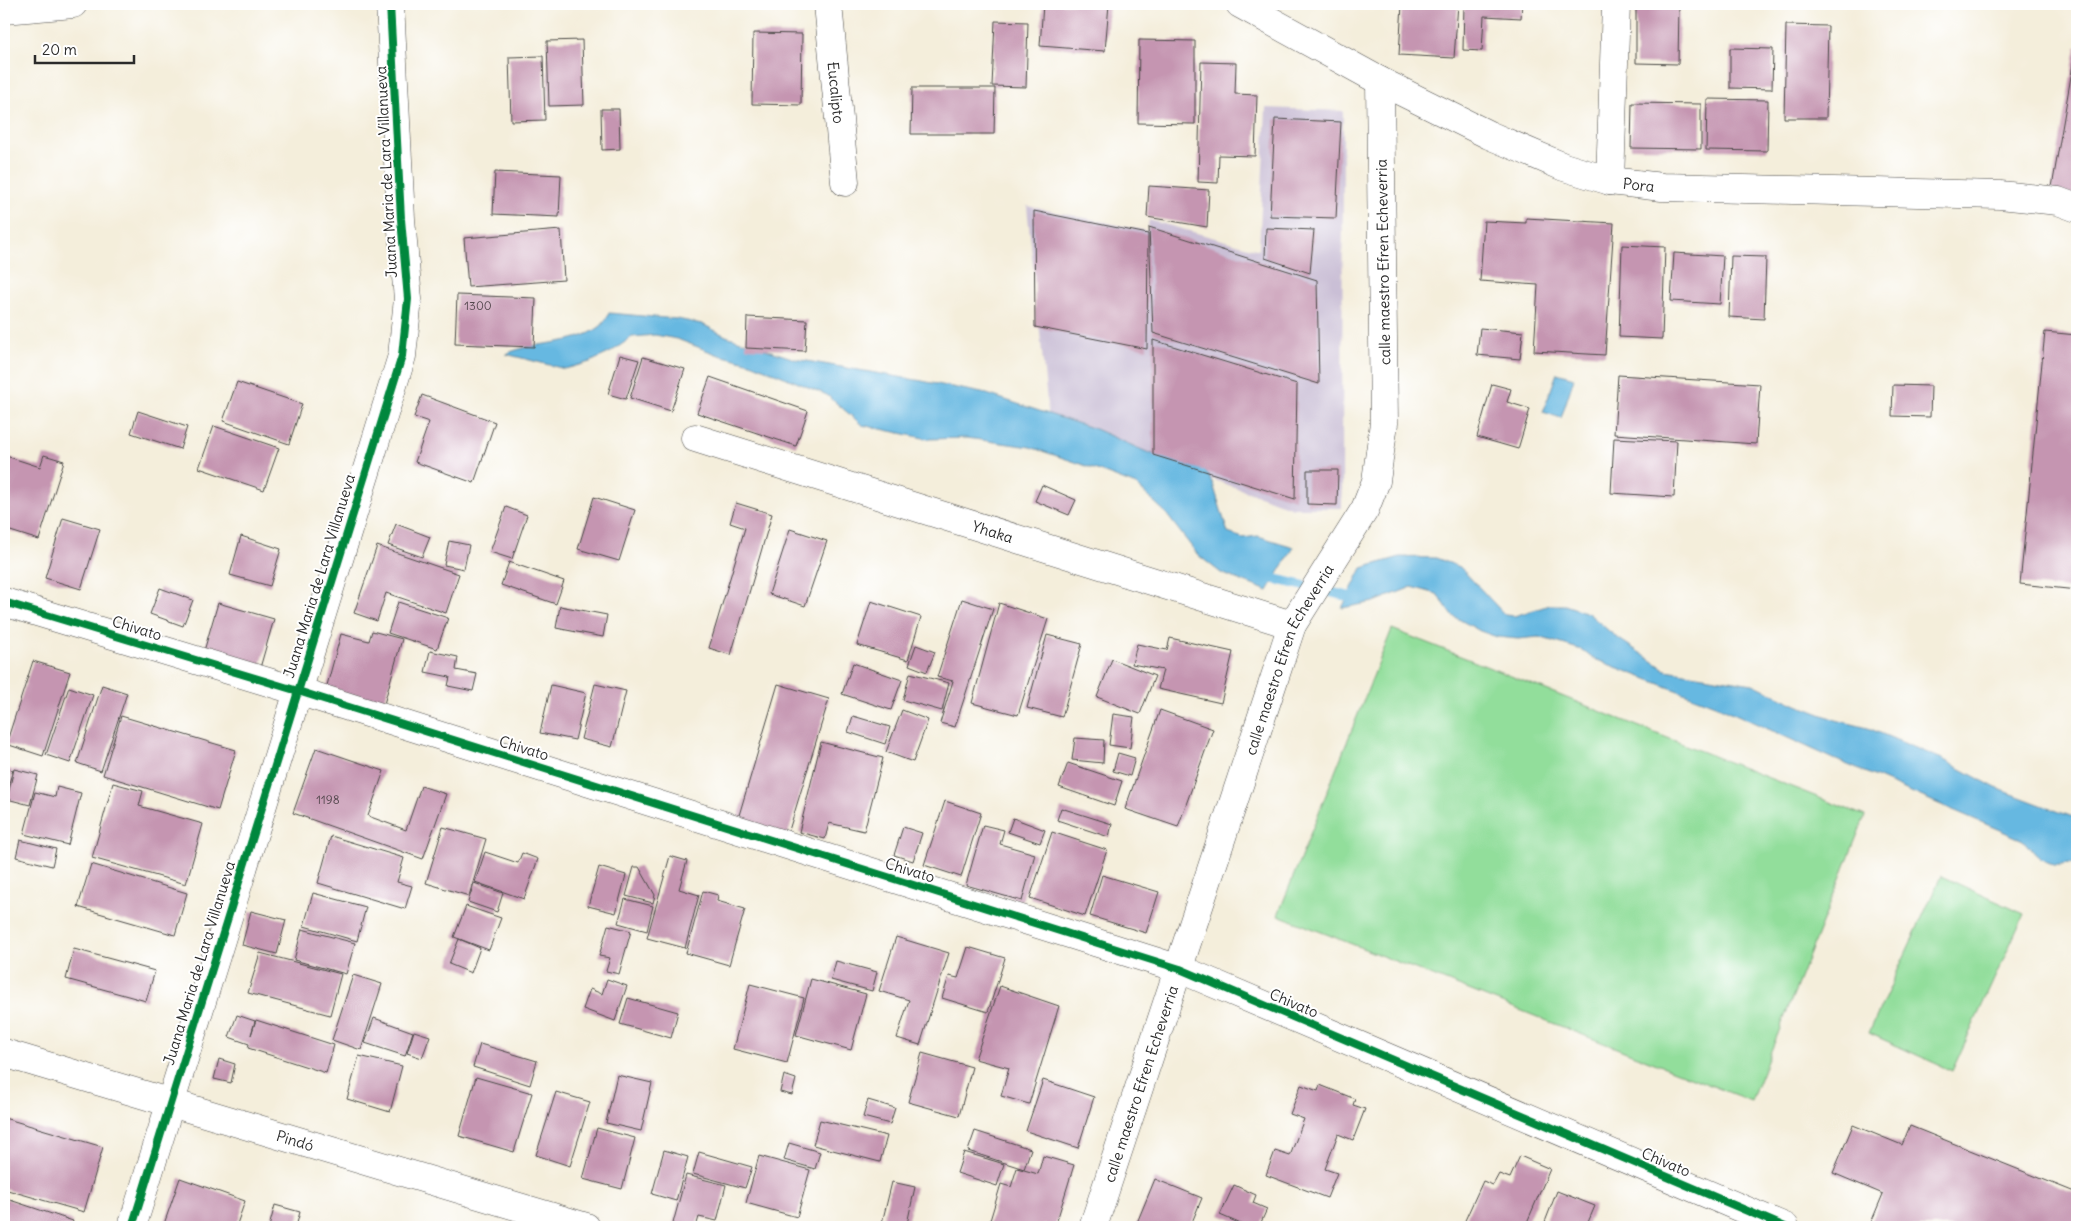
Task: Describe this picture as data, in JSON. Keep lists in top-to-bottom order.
{
  "streets": {
    "street": [
      "Eucalipto",
      "Juana Maria de Lara Villanueva",
      "Pora",
      "calle maestro Efren Echeverria",
      "Yhaka",
      "Chivato",
      "Pindó"
    ]
  },
  "crossings": [
    ["Juana Maria de Lara Villanueva", "Chivato"],
    ["Juana Maria de Lara Villanueva", "Pindó"],
    ["Pora", "calle maestro Efren Echeverria"],
    ["calle maestro Efren Echeverria", "Yhaka"],
    ["calle maestro Efren Echeverria", "Chivato"]
  ],
  "house_numbers": ["1300", "1198"],
  "scale_bar": "20 m"
}
